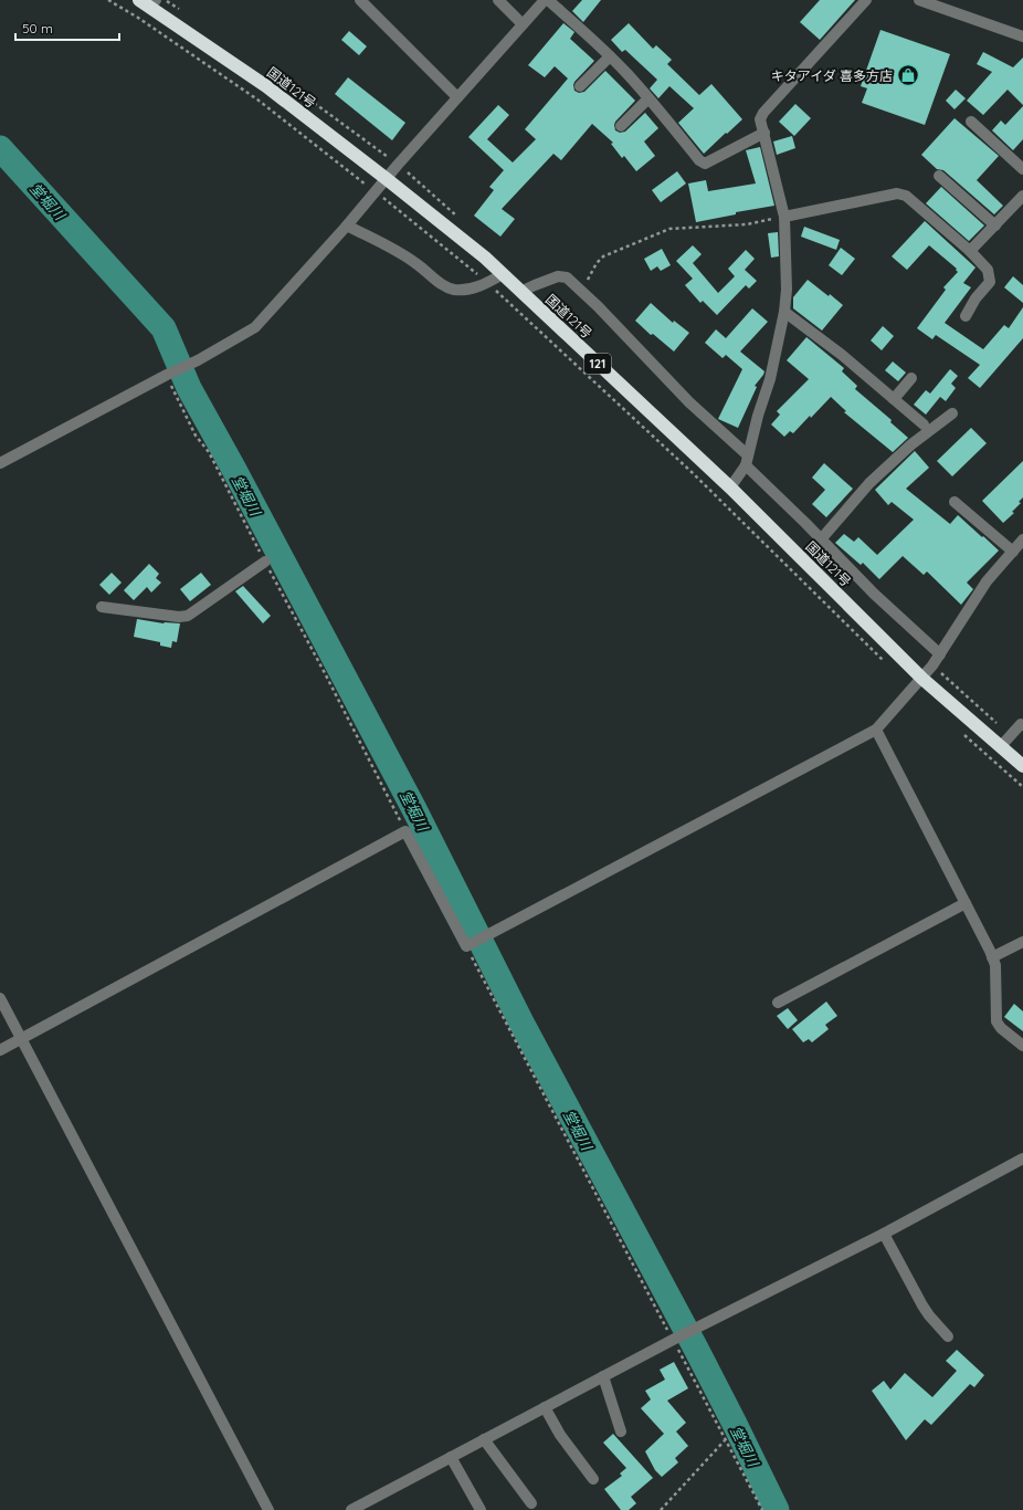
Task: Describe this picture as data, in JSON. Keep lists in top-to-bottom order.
{
  "streets": {
    "highway": ["国道121号", "121"]
  },
  "water": ["堂堀川"],
  "places": {
    "shop": ["キタアイダ 喜多方店"]
  },
  "scale_bar": "50 m"
}
